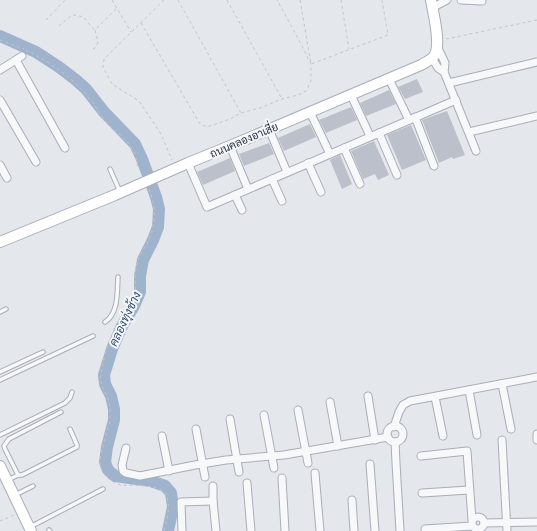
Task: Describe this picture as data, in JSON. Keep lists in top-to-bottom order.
{
  "streets": {
    "street": ["ถนนคลองอาเสี่ย"]
  },
  "water": ["คลองทุ่งช้าง"]
}
